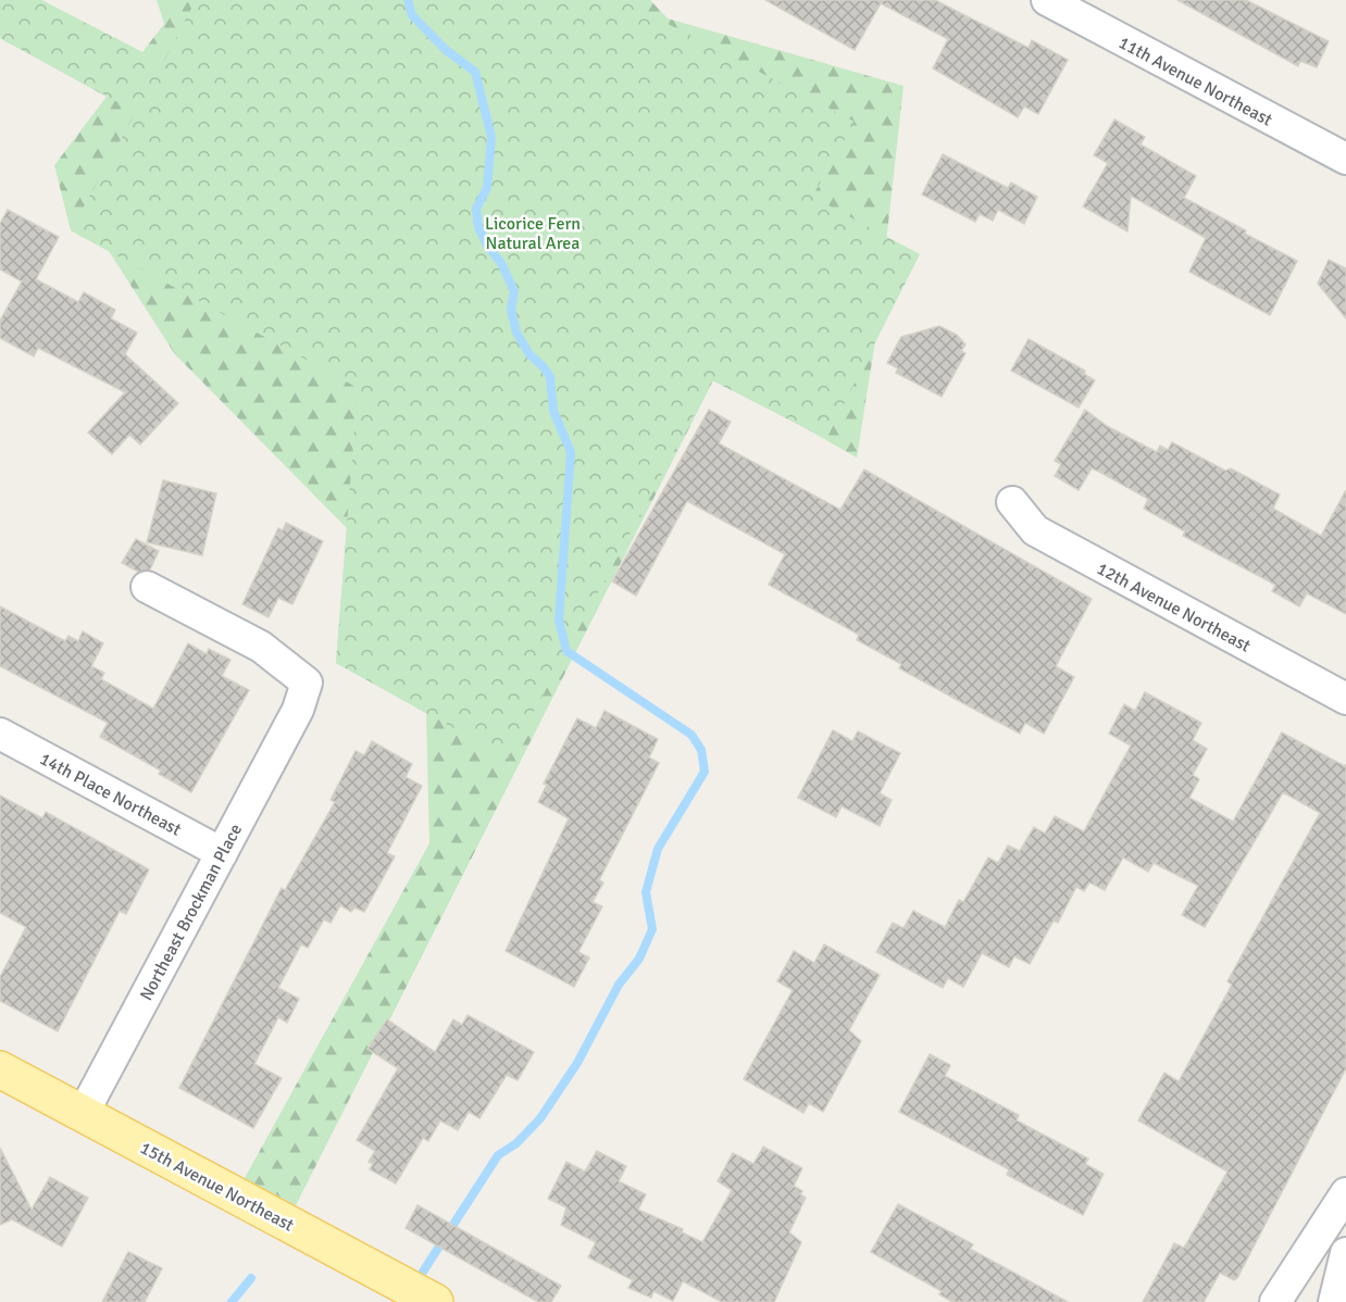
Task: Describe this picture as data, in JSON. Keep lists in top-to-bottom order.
{
  "streets": {
    "main road": ["15th Avenue Northeast"],
    "street": [
      "11th Avenue Northeast",
      "12th Avenue Northeast",
      "14th Place Northeast",
      "Northeast Brockman Place"
    ]
  },
  "crossings": [
    ["14th Place Northeast", "Northeast Brockman Place"],
    ["Northeast Brockman Place", "15th Avenue Northeast"]
  ],
  "parks": ["Licorice Fern Natural Area"]
}
